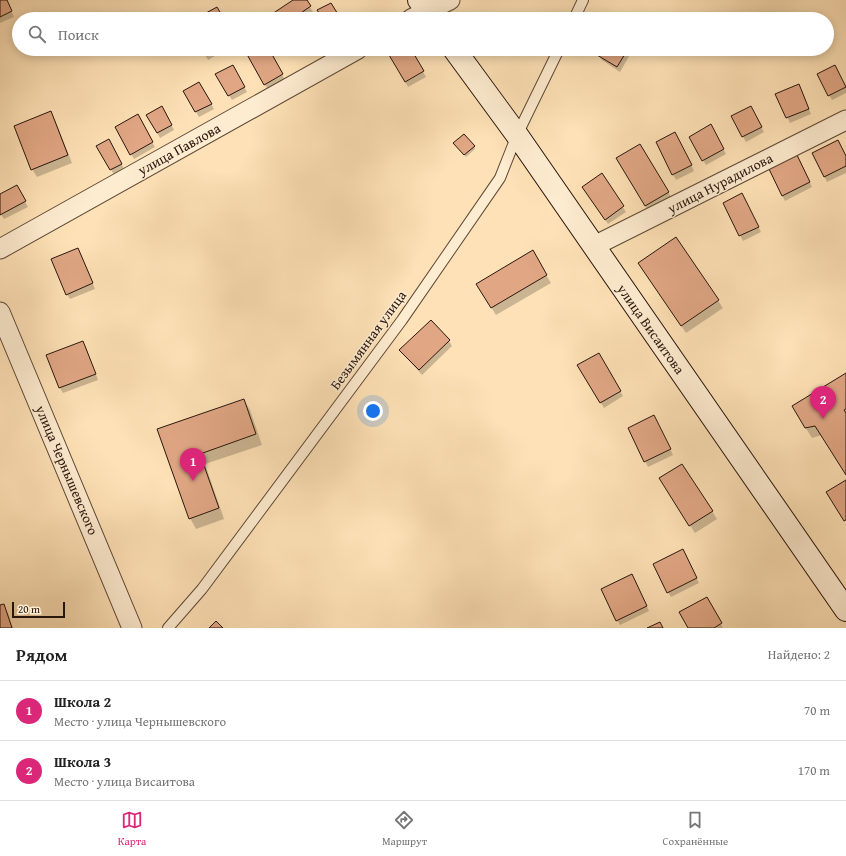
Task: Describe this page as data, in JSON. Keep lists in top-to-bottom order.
{
  "streets": {
    "street": [
      "улица Павлова",
      "улица Нурадилова",
      "улица Висаитова",
      "улица Чернышевского"
    ],
    "lane": ["Безымянная улица"]
  },
  "crossings": [
    ["улица Нурадилова", "улица Висаитова"],
    ["улица Висаитова", "Безымянная улица"]
  ],
  "scale_bar": "20 m",
  "page": {
    "search": "Поиск",
    "pins": ["2", "1"],
    "scale": "20 m",
    "heading": ["Рядом", "Найдено: 2"],
    "list": [
      {
        "mark": "1",
        "name": "Школа 2",
        "note": "Место · улица Чернышевского",
        "value": "70 m"
      },
      {
        "mark": "2",
        "name": "Школа 3",
        "note": "Место · улица Висаитова",
        "value": "170 m"
      }
    ],
    "nav": ["Карта", "Маршрут", "Сохранённые"]
  }
}
